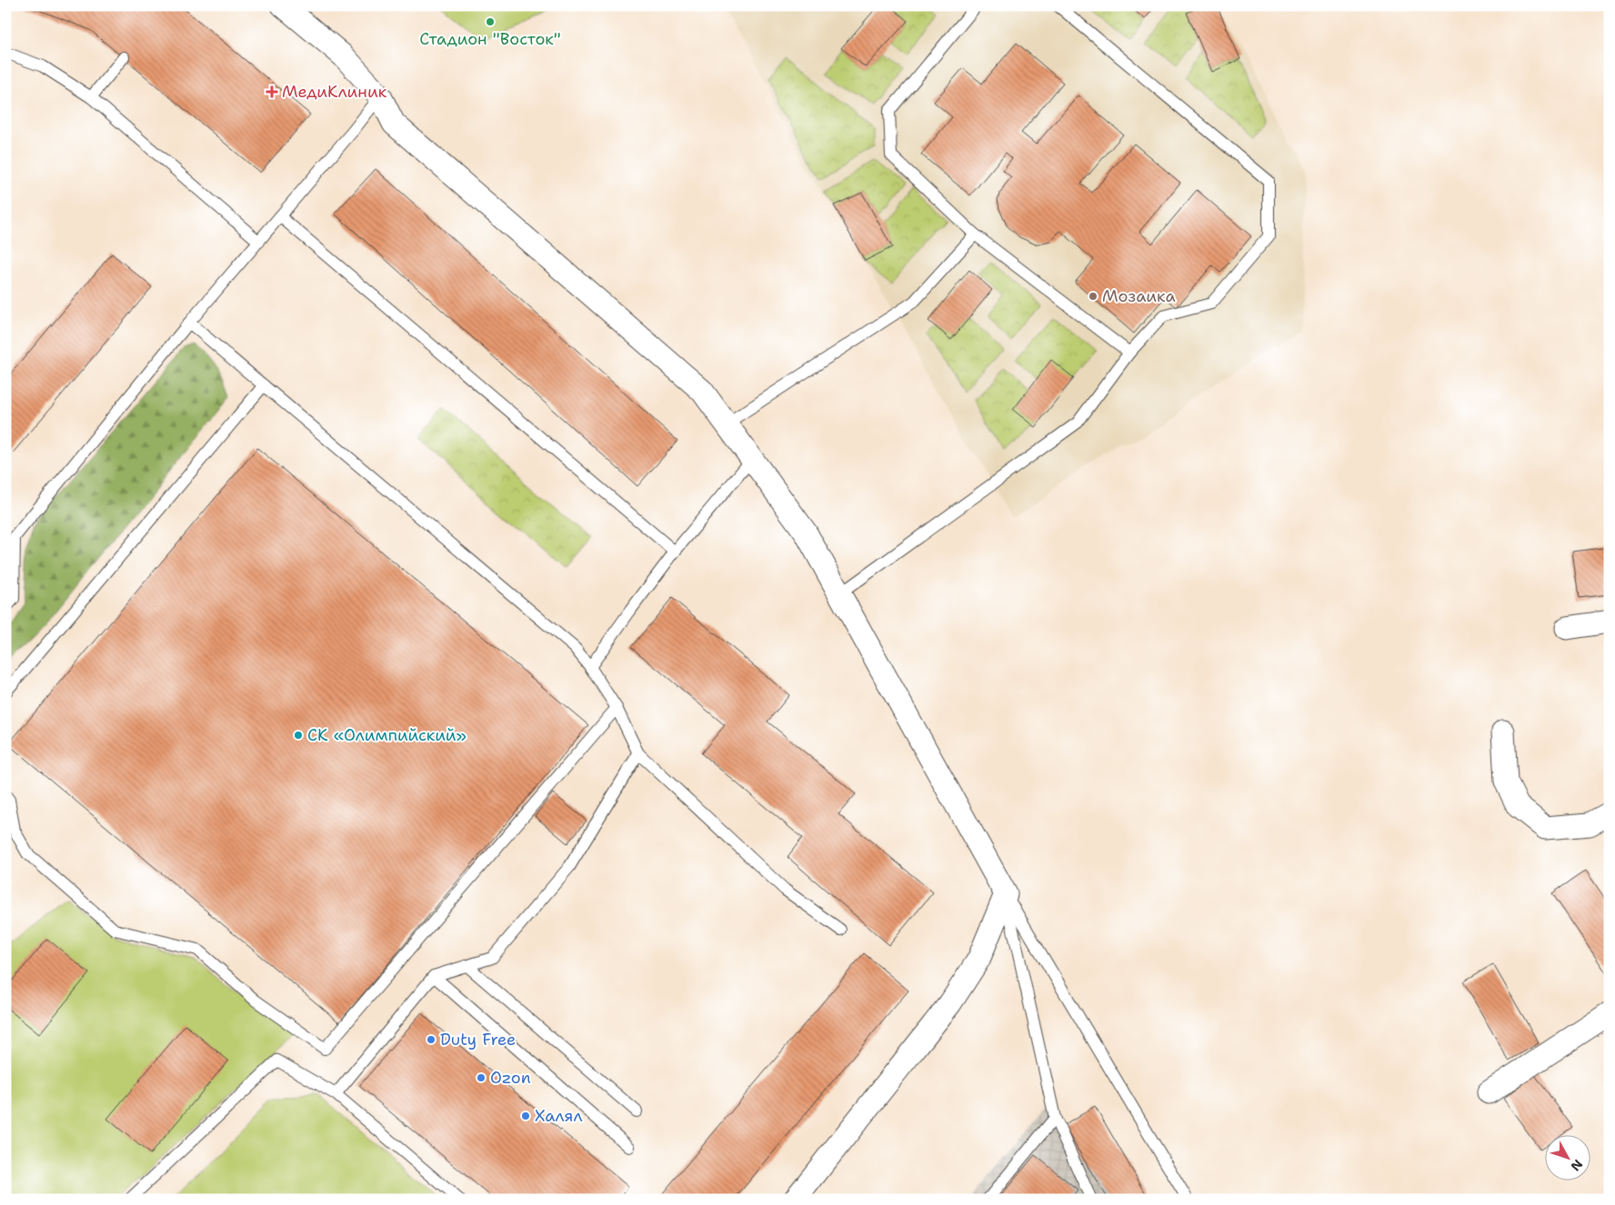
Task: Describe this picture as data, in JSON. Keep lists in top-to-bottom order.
{
  "places": {
    "other": [
      "Стадион \"Восток\"",
      "Мозаика",
      "СК «Олимпийский»",
      "Duty Free",
      "Ozon",
      "Халял"
    ],
    "health": ["МедиКлиник"]
  },
  "north": "bottom right"
}
